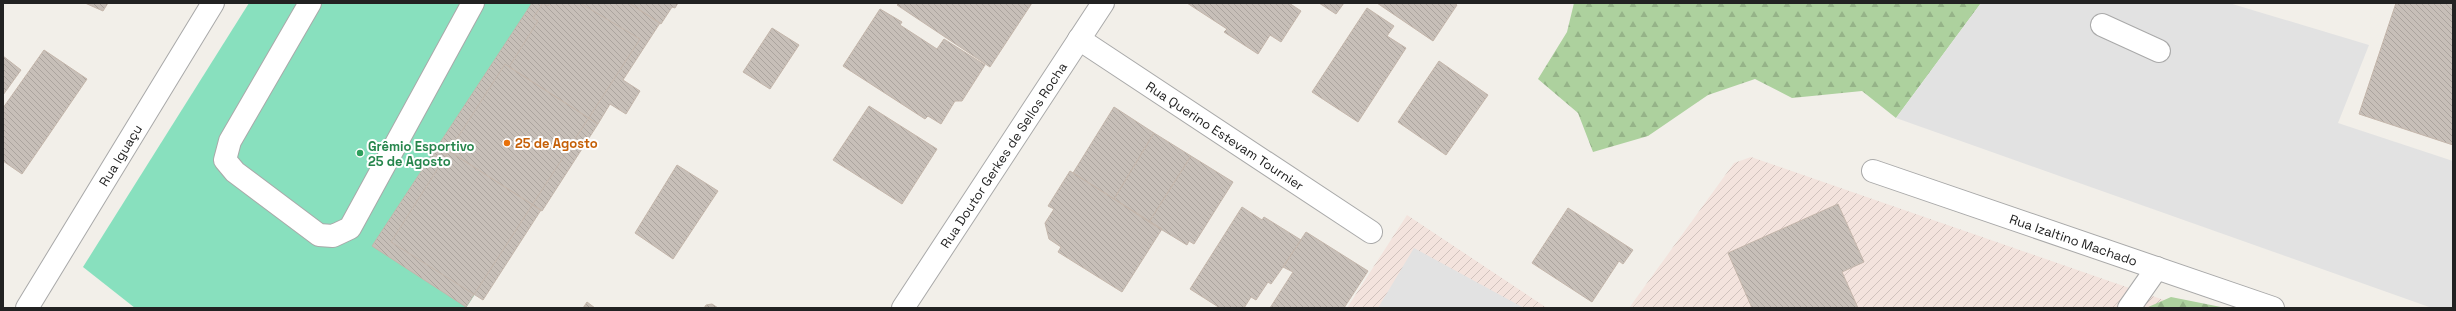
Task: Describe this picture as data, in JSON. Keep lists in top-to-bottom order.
{
  "streets": {
    "street": [
      "Rua Querino Estevam Tournier",
      "Rua Doutor Gerkes de Sellos Rocha",
      "Rua Iguaçu",
      "Rua Izaltino Machado"
    ]
  },
  "crossings": [
    ["Rua Querino Estevam Tournier", "Rua Doutor Gerkes de Sellos Rocha"]
  ],
  "places": ["25 de Agosto", "Grêmio Esportivo 25 de Agosto"]
}
